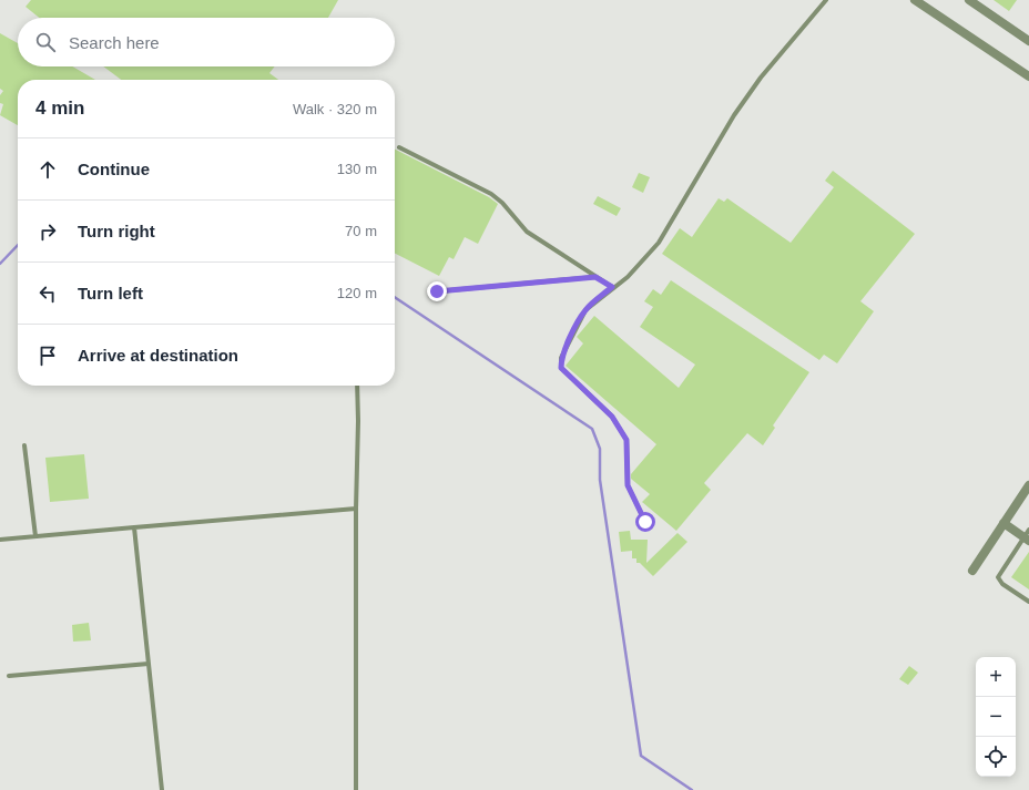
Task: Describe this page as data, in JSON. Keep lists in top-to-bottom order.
{
  "page": {
    "search": "Search here",
    "heading": ["4 min", "Walk · 320 m"],
    "list": [
      ["Continue", "130 m"],
      ["Turn right", "70 m"],
      ["Turn left", "120 m"],
      "Arrive at destination"
    ],
    "map_buttons": ["+", "−"]
  }
}
